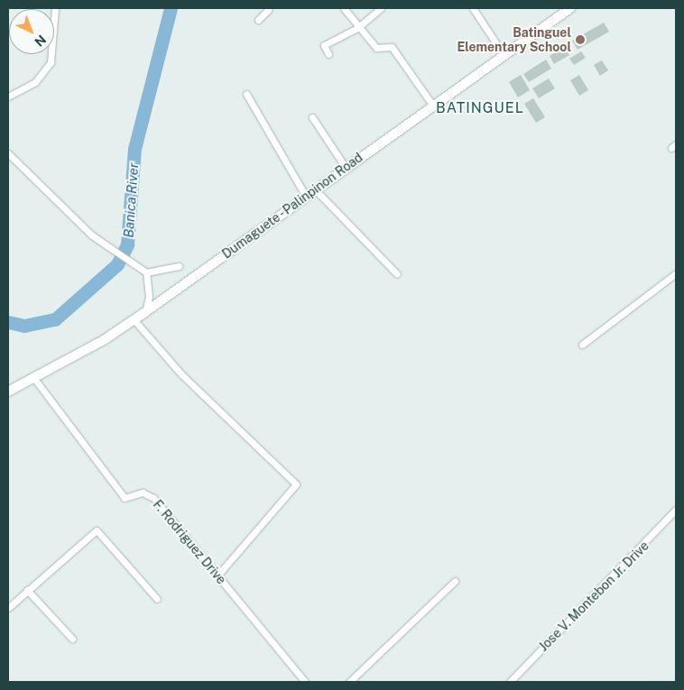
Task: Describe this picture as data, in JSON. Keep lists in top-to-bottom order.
{
  "streets": {
    "main road": ["Dumaguete - Palinpinon Road"],
    "street": ["F. Rodriguez Drive", "Jose V. Montebon Jr. Drive"]
  },
  "crossings": [
    ["Dumaguete - Palinpinon Road", "F. Rodriguez Drive"]
  ],
  "districts": ["BATINGUEL"],
  "water": ["Banica River"],
  "places": ["Batinguel Elementary School"],
  "north": "bottom right"
}
